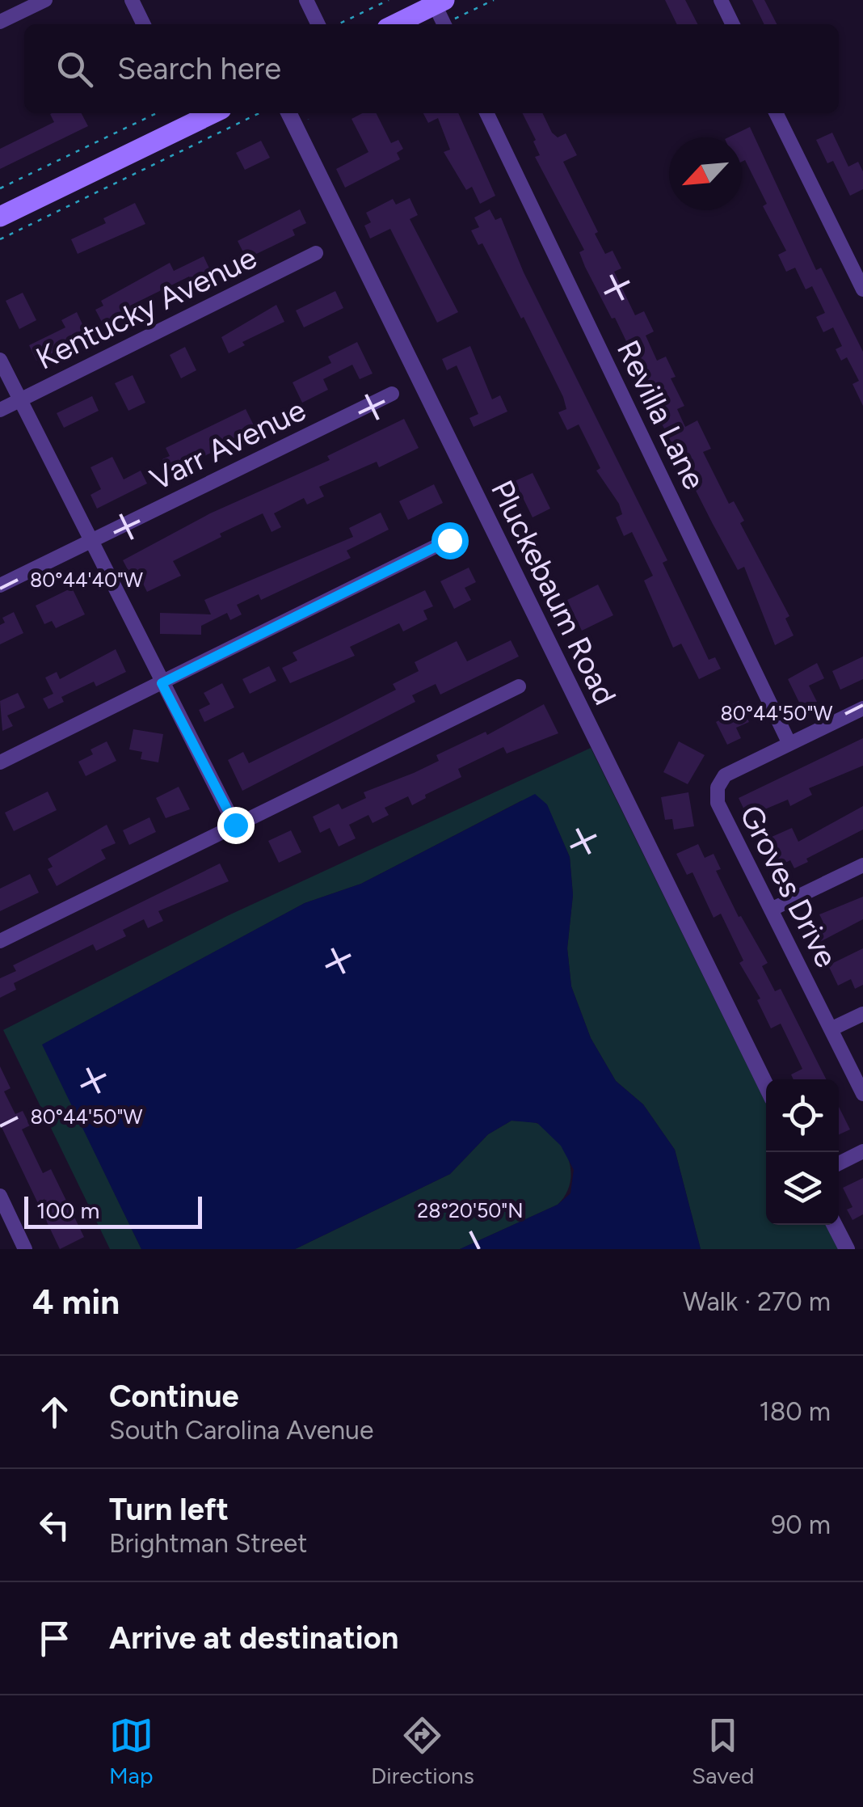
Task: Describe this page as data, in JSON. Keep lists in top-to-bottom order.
{
  "streets": {
    "street": [
      "Kentucky Avenue",
      "Revilla Lane",
      "Varr Avenue",
      "Pluckebaum Road",
      "Groves Drive"
    ]
  },
  "crossings": [
    ["Revilla Lane", "Groves Drive"]
  ],
  "scale_bar": "100 m",
  "north": "bottom left",
  "page": {
    "search": "Search here",
    "scale": "100 m",
    "heading": ["4 min", "Walk · 270 m"],
    "list": [
      ["Continue", "South Carolina Avenue", "180 m"],
      ["Turn left", "Brightman Street", "90 m"],
      "Arrive at destination"
    ],
    "nav": ["Map", "Directions", "Saved"]
  },
  "coordinates": ["80°44'40\"W", "80°44'50\"W", "28°20'50\"N"]
}
